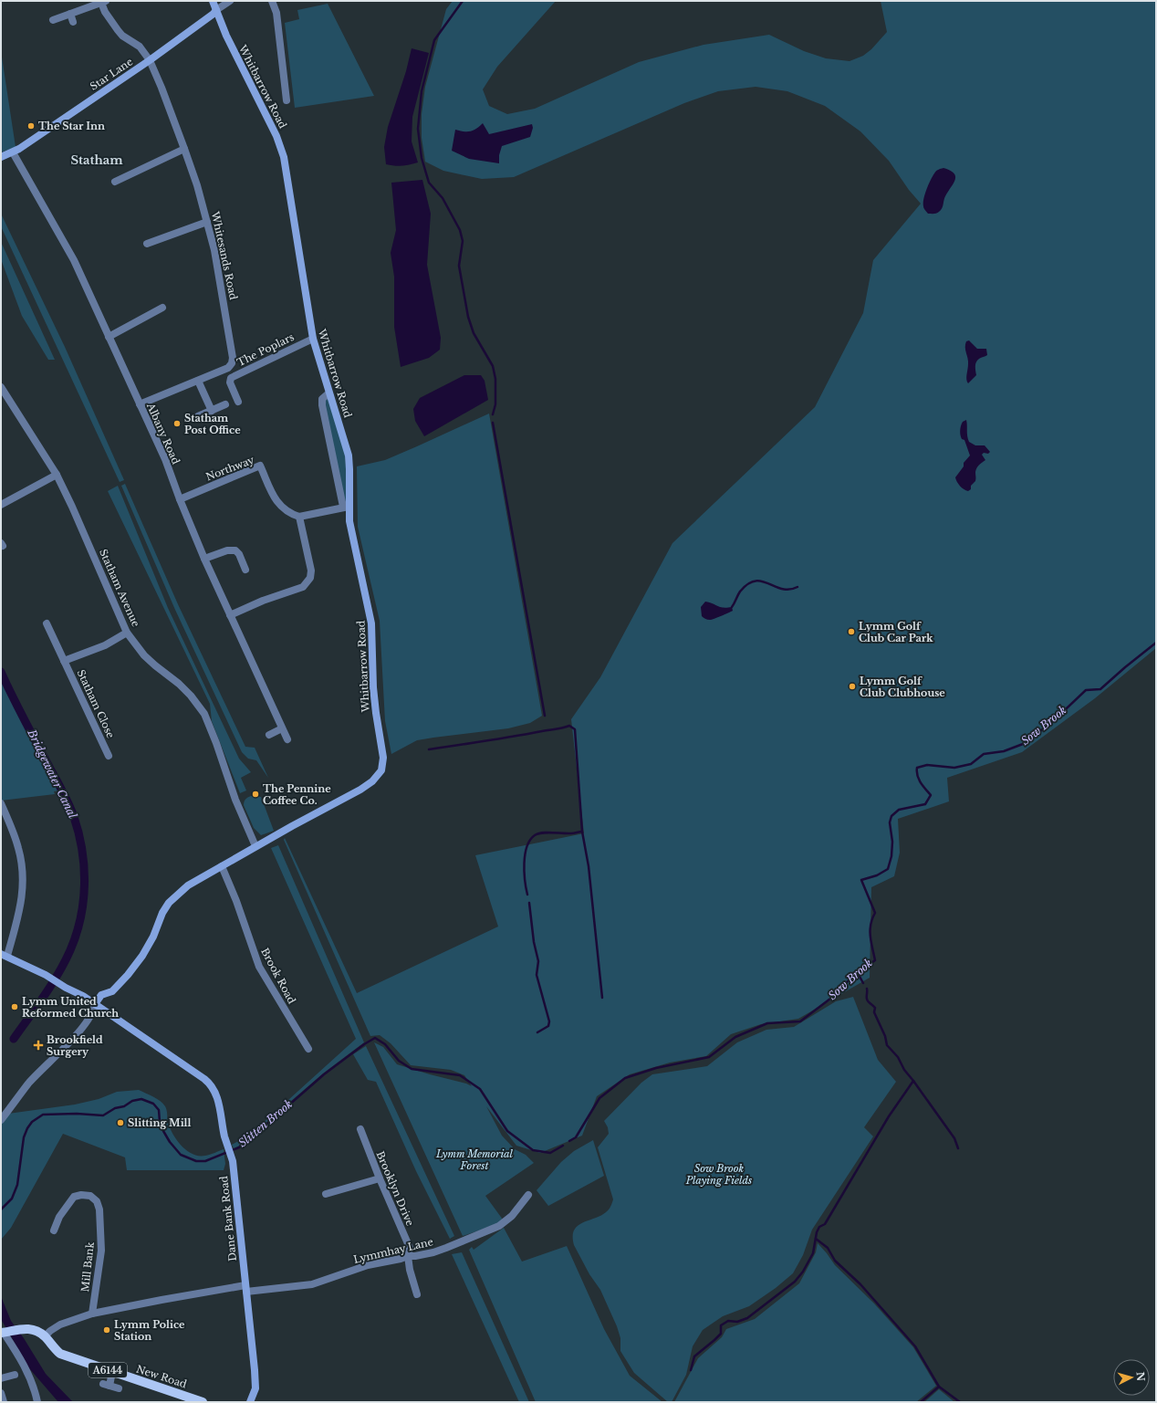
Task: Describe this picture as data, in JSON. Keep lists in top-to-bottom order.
{
  "streets": {
    "main road": ["A6144", "New Road"],
    "street": [
      "Star Lane",
      "Whitbarrow Road",
      "Whitesands Road",
      "The Poplars",
      "Albany Road",
      "Northway",
      "Statham Avenue",
      "Statham Close",
      "Brook Road",
      "Brooklyn Drive",
      "Dane Bank Road",
      "Lymmhay Lane",
      "Mill Bank"
    ]
  },
  "crossings": [
    ["Star Lane", "Whitbarrow Road"],
    ["Star Lane", "Whitesands Road"],
    ["Star Lane", "Albany Road"],
    ["Whitbarrow Road", "The Poplars"],
    ["Whitbarrow Road", "Statham Avenue"],
    ["Whitbarrow Road", "Brook Road"],
    ["Whitbarrow Road", "Dane Bank Road"],
    ["Whitesands Road", "Albany Road"],
    ["Albany Road", "Northway"],
    ["Statham Avenue", "Statham Close"],
    ["Brooklyn Drive", "Lymmhay Lane"],
    ["Dane Bank Road", "Lymmhay Lane"]
  ],
  "districts": ["Statham"],
  "water": ["Sow Brook", "Bridgewater Canal", "Slitten Brook"],
  "parks": ["Lymm Memorial Forest", "Sow Brook Playing Fields"],
  "places": {
    "other": [
      "The Star Inn",
      "Statham Post Office",
      "Lymm Golf Club Car Park",
      "Lymm Golf Club Clubhouse",
      "The Pennine Coffee Co.",
      "Lymm United Reformed Church",
      "Slitting Mill",
      "Lymm Police Station"
    ],
    "health": ["Brookfield Surgery"]
  },
  "north": "right"
}
